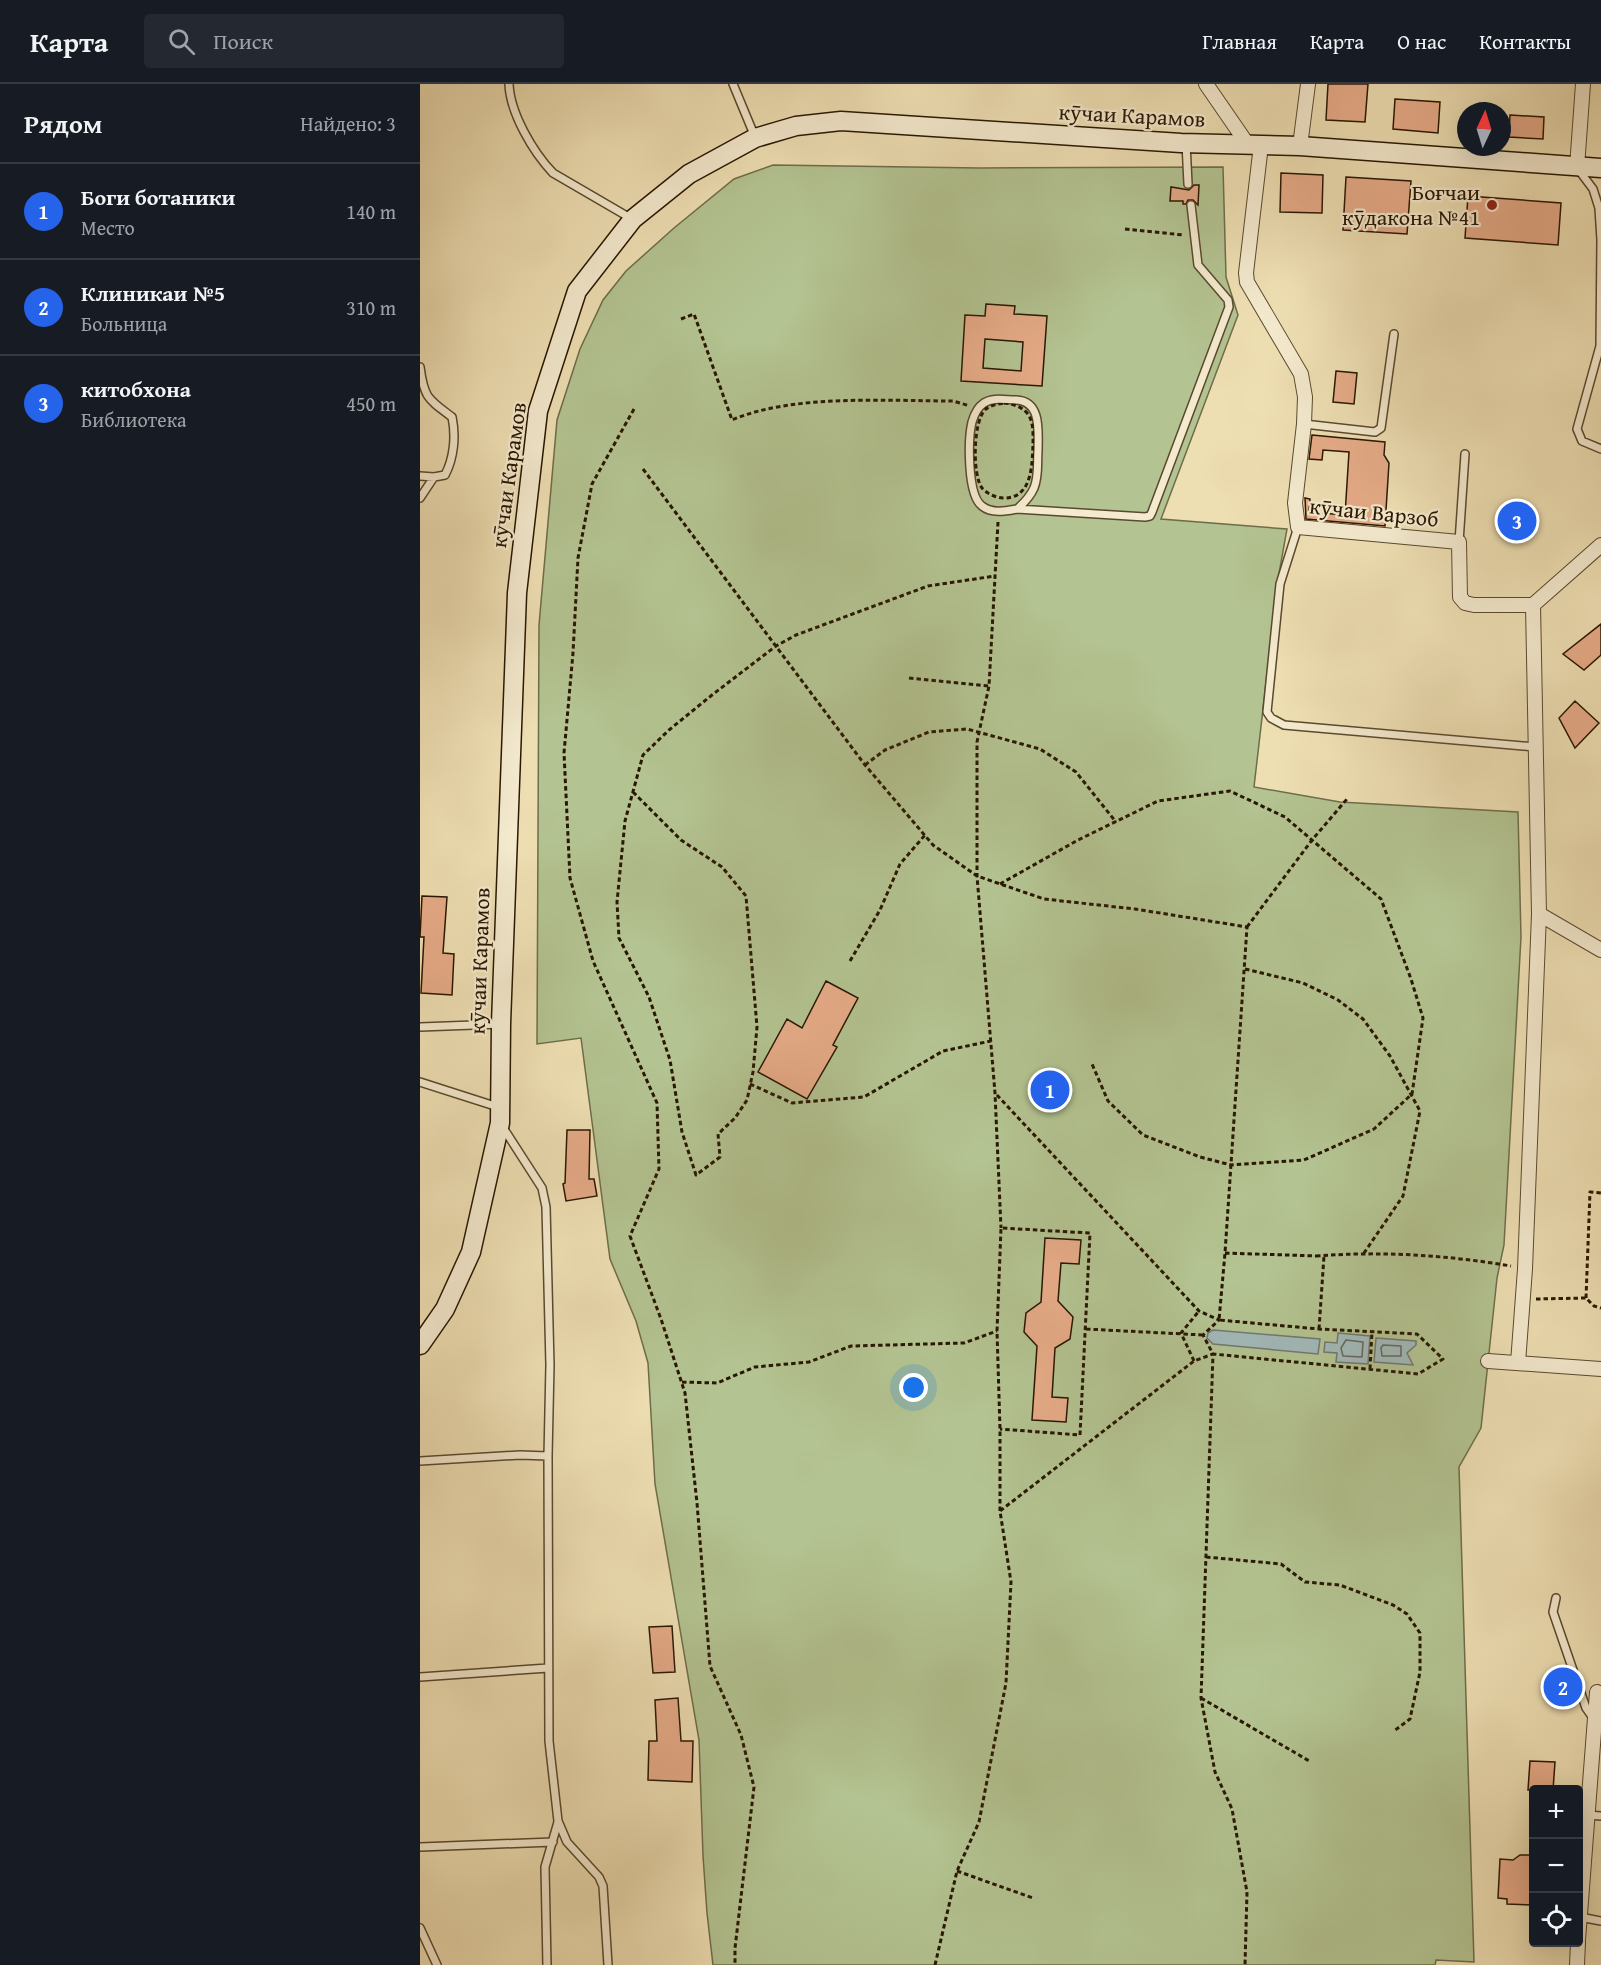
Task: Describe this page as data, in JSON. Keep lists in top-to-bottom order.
{
  "streets": {
    "main road": ["кӯчаи Карамов"],
    "street": ["кӯчаи Варзоб"]
  },
  "crossings": [
    ["кӯчаи Карамов", "кӯчаи Варзоб"]
  ],
  "places": ["Боғчаи кӯдакона №41"],
  "north": "top",
  "page": {
    "header": "Карта",
    "search": "Поиск",
    "nav": [
      "Главная",
      "Карта",
      "О нас",
      "Контакты"
    ],
    "heading": ["Рядом", "Найдено: 3"],
    "list": [
      {
        "mark": "1",
        "name": "Боги ботаники",
        "note": "Место",
        "value": "140 m"
      },
      {
        "mark": "2",
        "name": "Клиникаи №5",
        "note": "Больница",
        "value": "310 m"
      },
      {
        "mark": "3",
        "name": "китобхона",
        "note": "Библиотека",
        "value": "450 m"
      }
    ],
    "pins": ["3", "1", "2"],
    "map_buttons": ["+", "−"]
  }
}
